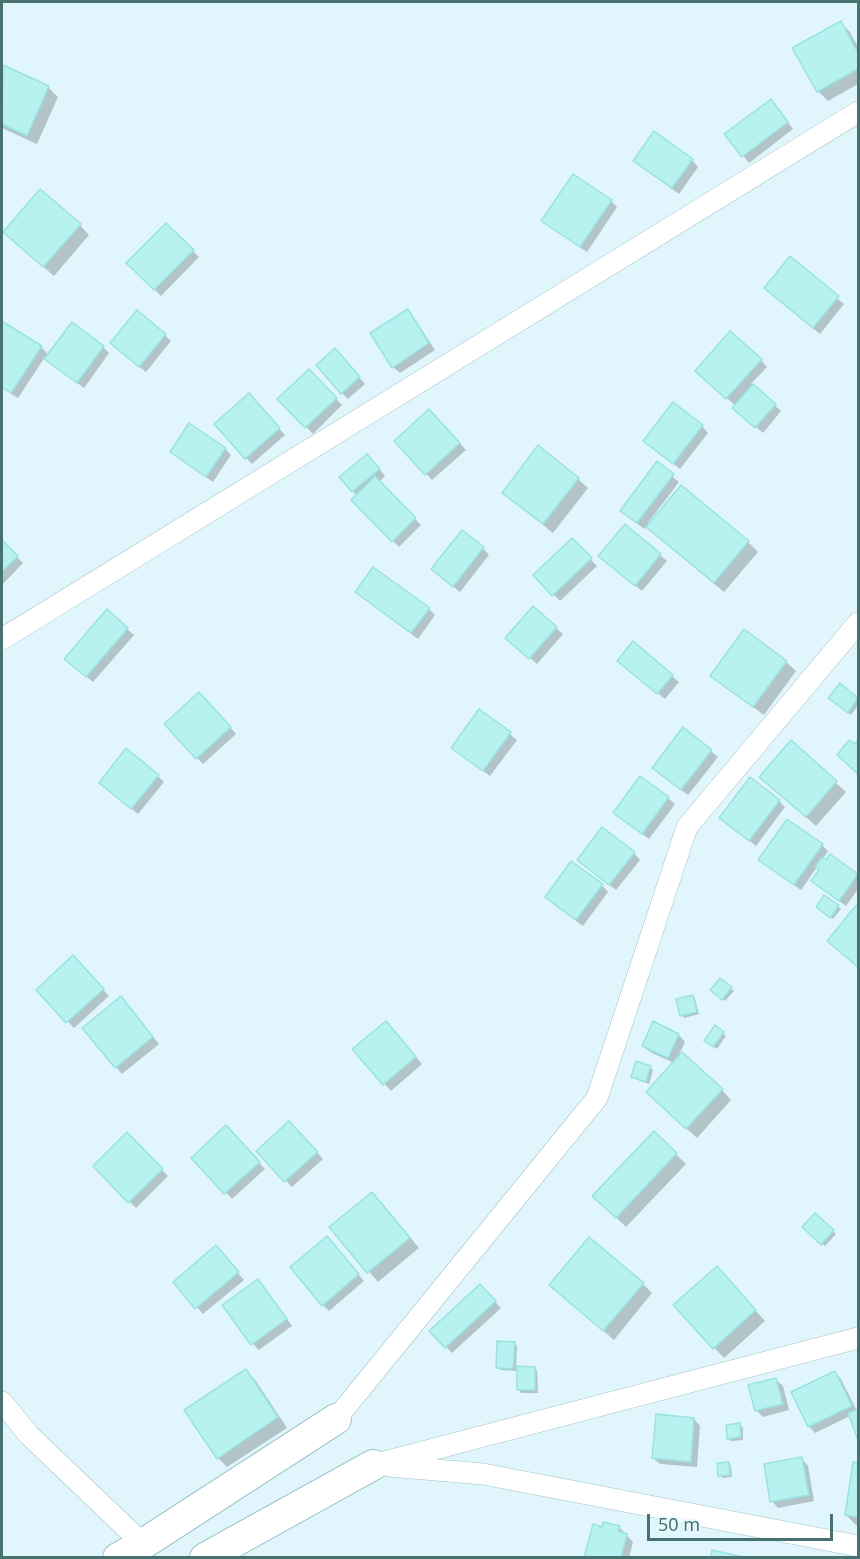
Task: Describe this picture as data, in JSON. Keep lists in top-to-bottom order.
{
  "scale_bar": "50 m"
}
